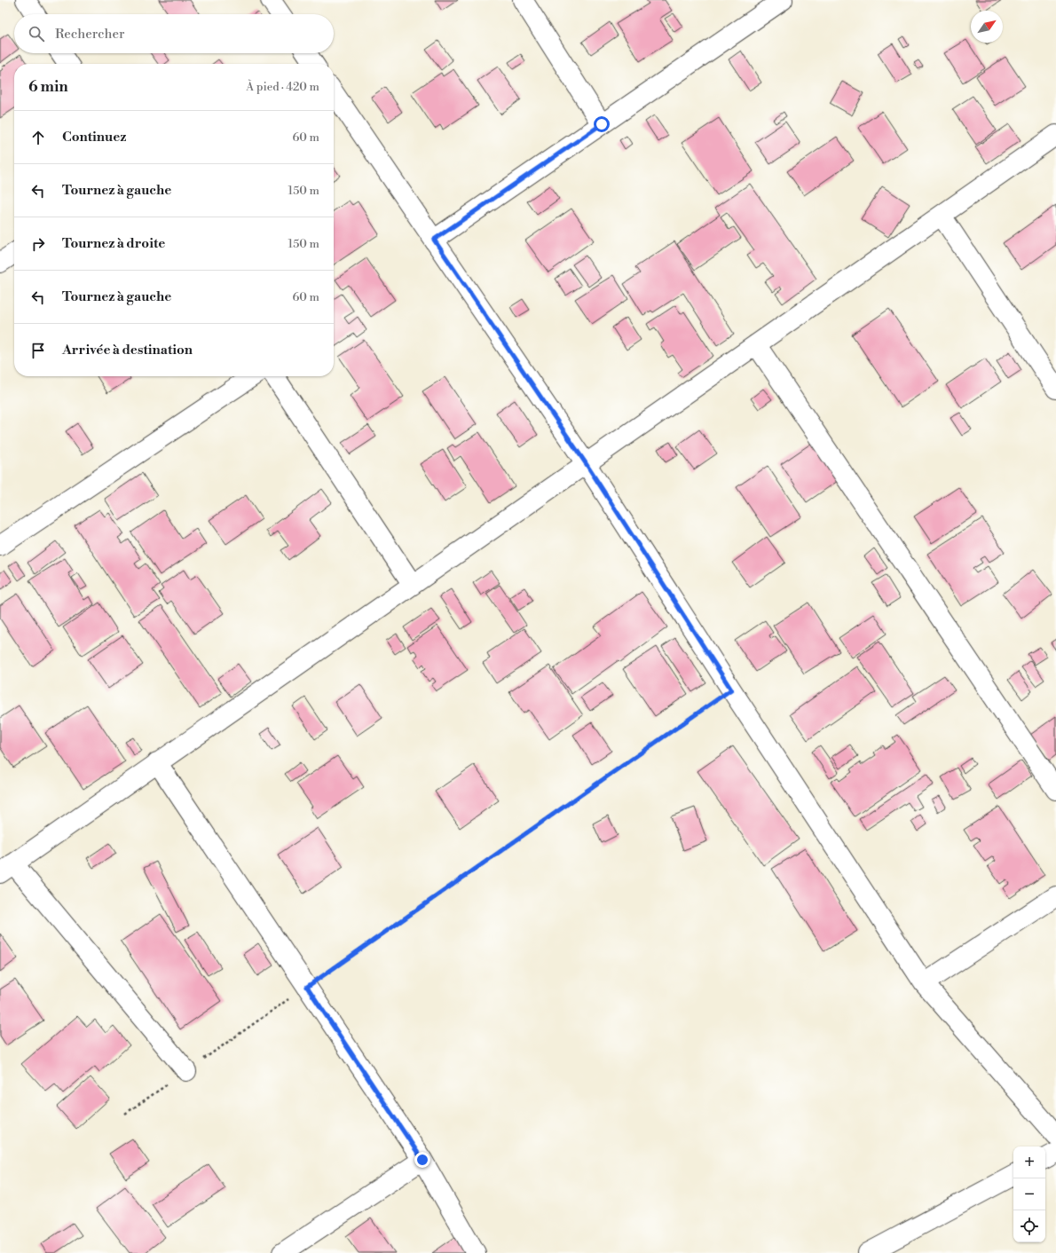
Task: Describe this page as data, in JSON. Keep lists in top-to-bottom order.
{
  "north": "top right",
  "page": {
    "search": "Rechercher",
    "heading": ["6 min", "À pied · 420 m"],
    "list": [
      ["Continuez", "60 m"],
      ["Tournez à gauche", "150 m"],
      ["Tournez à droite", "150 m"],
      ["Tournez à gauche", "60 m"],
      "Arrivée à destination"
    ],
    "map_buttons": ["+", "−"]
  }
}
